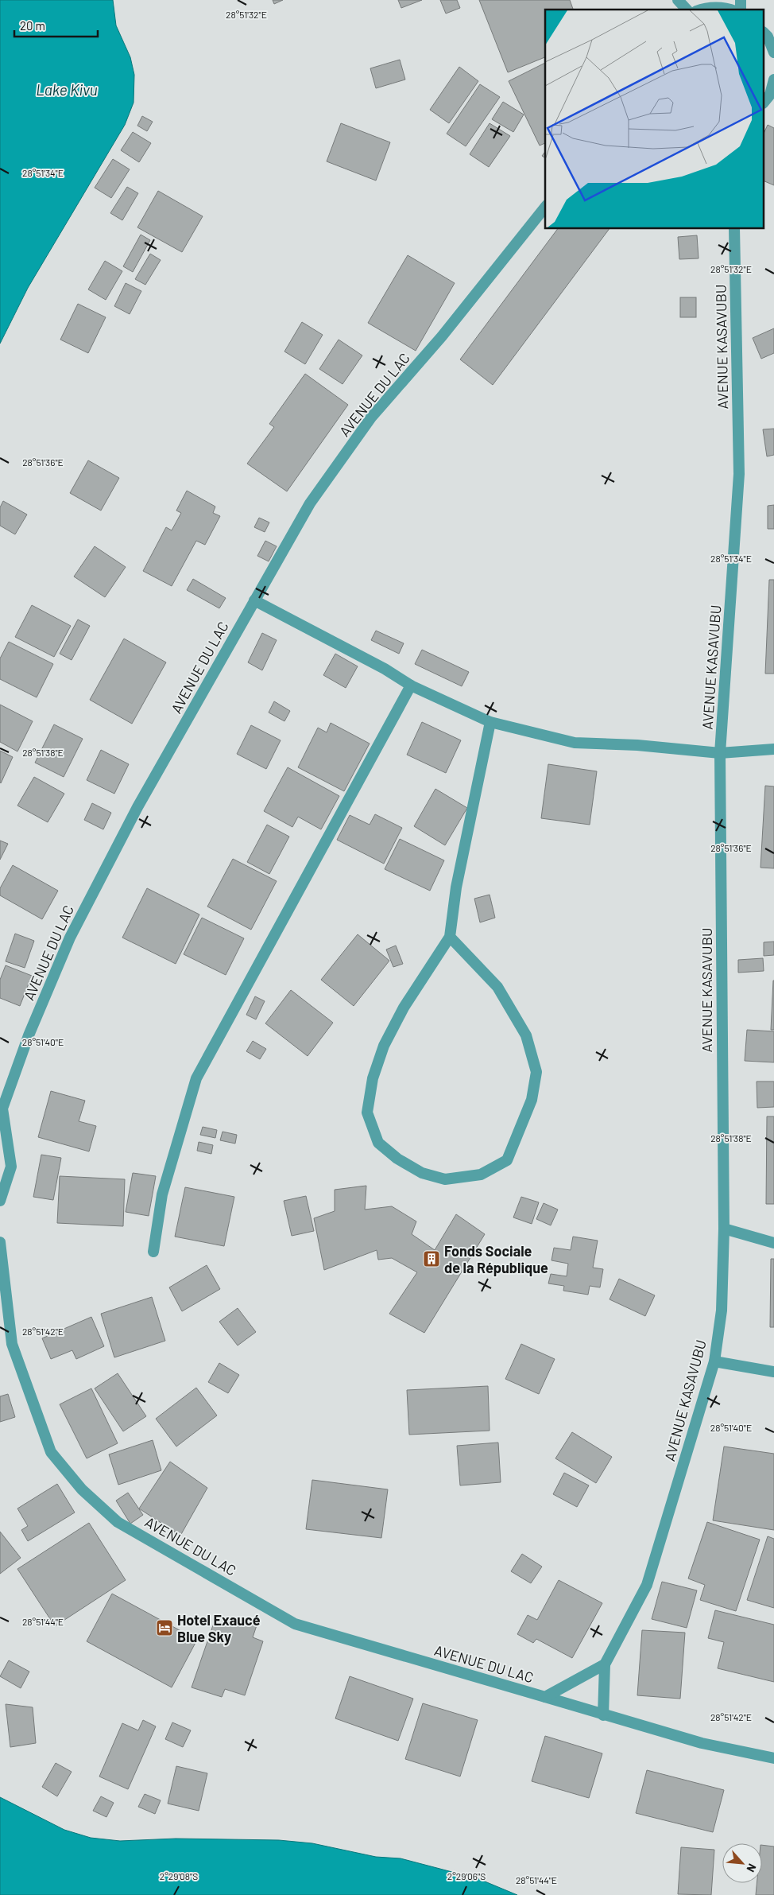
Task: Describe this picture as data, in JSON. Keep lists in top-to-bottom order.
{
  "streets": {
    "street": ["AVENUE KASAVUBU", "AVENUE DU LAC"]
  },
  "water": ["Lake Kivu"],
  "places": {
    "building": ["Fonds Sociale de la République"],
    "hotel": ["Hotel Exaucé Blue Sky"]
  },
  "scale_bar": "20 m",
  "north": "bottom right",
  "coordinates": [
    "28°51'32\"E",
    "28°51'34\"E",
    "28°51'36\"E",
    "28°51'38\"E",
    "28°51'40\"E",
    "28°51'42\"E",
    "28°51'44\"E",
    "2°29'08\"S",
    "2°29'06\"S"
  ]
}
